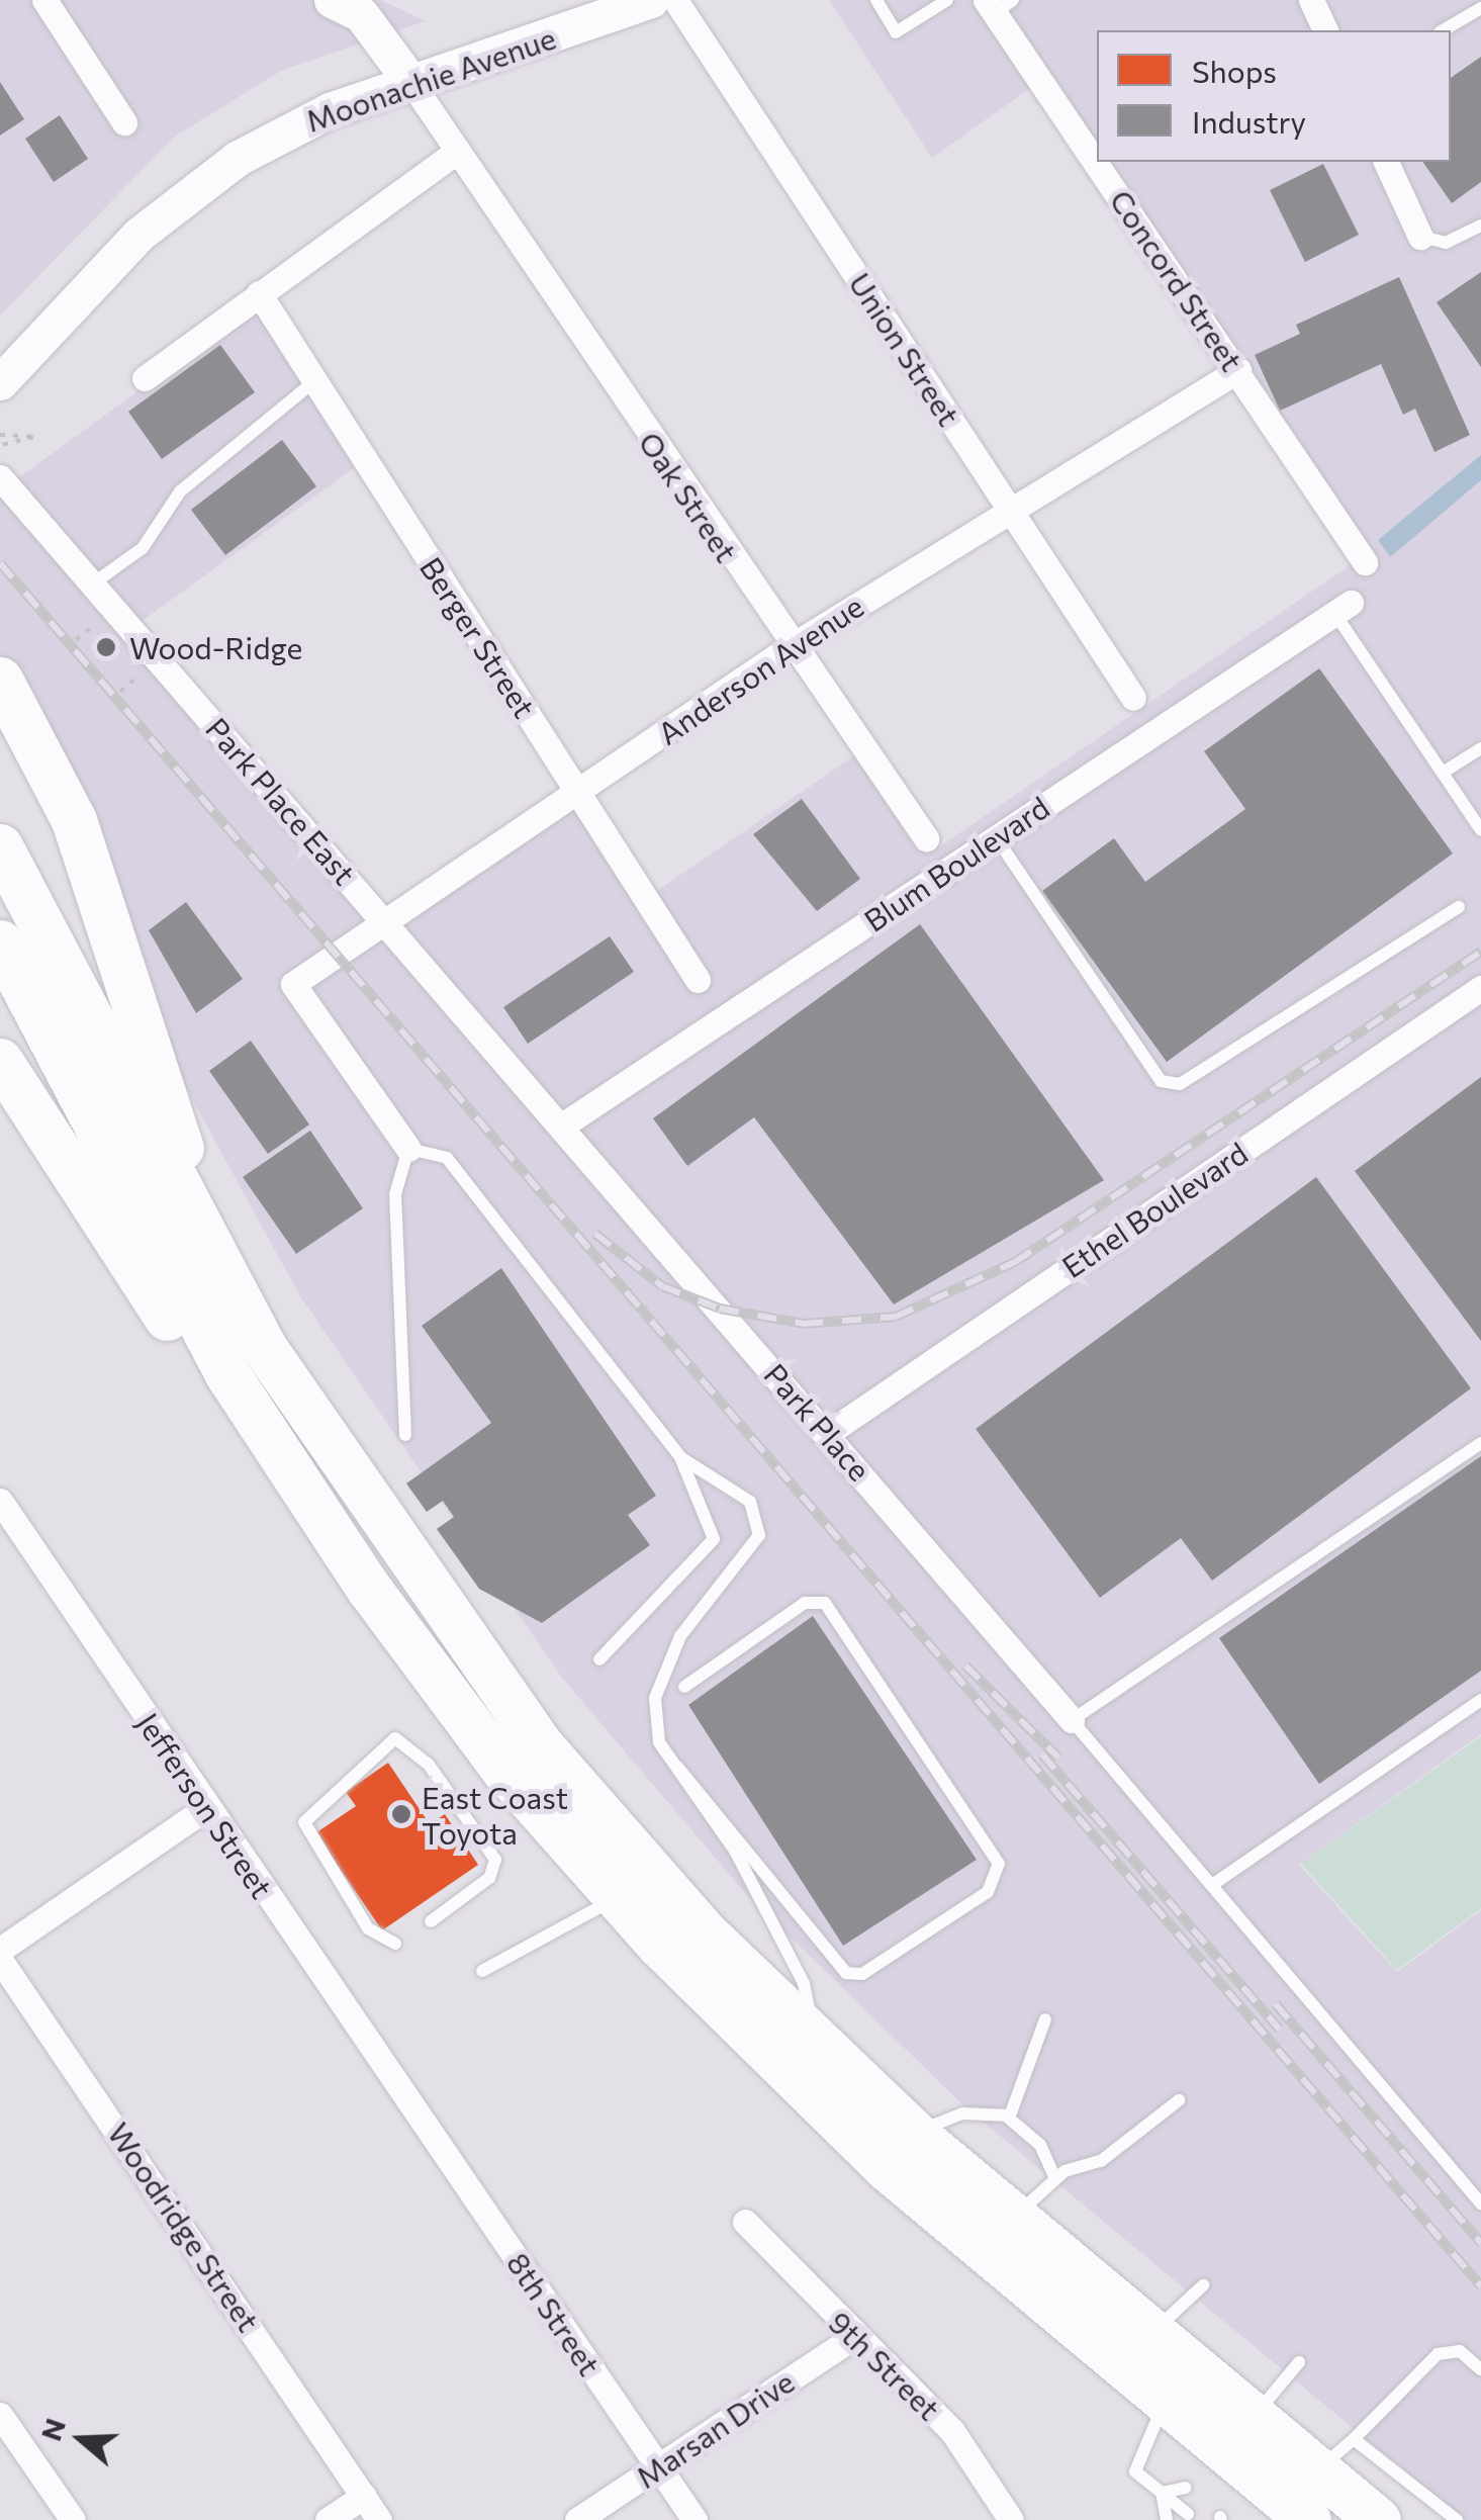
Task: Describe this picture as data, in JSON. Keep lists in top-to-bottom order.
{
  "streets": {
    "main road": ["Moonachie Avenue"],
    "street": [
      "Concord Street",
      "Union Street",
      "Oak Street",
      "Berger Street",
      "Anderson Avenue",
      "Park Place East",
      "Blum Boulevard",
      "Ethel Boulevard",
      "Park Place",
      "Jefferson Street",
      "Woodridge Street",
      "8th Street",
      "9th Street",
      "Marsan Drive"
    ]
  },
  "crossings": [
    ["Moonachie Avenue", "Oak Street"],
    ["Concord Street", "Anderson Avenue"],
    ["Union Street", "Anderson Avenue"],
    ["Oak Street", "Anderson Avenue"],
    ["Berger Street", "Anderson Avenue"],
    ["Anderson Avenue", "Park Place East"],
    ["Park Place East", "Blum Boulevard"],
    ["Park Place East", "Park Place"],
    ["Blum Boulevard", "Park Place"],
    ["Ethel Boulevard", "Park Place"],
    ["Jefferson Street", "8th Street"],
    ["8th Street", "Marsan Drive"],
    ["9th Street", "Marsan Drive"]
  ],
  "places": ["Wood-Ridge", "East Coast Toyota"],
  "legend": ["Shops", "Industry"],
  "north": "left"
}
